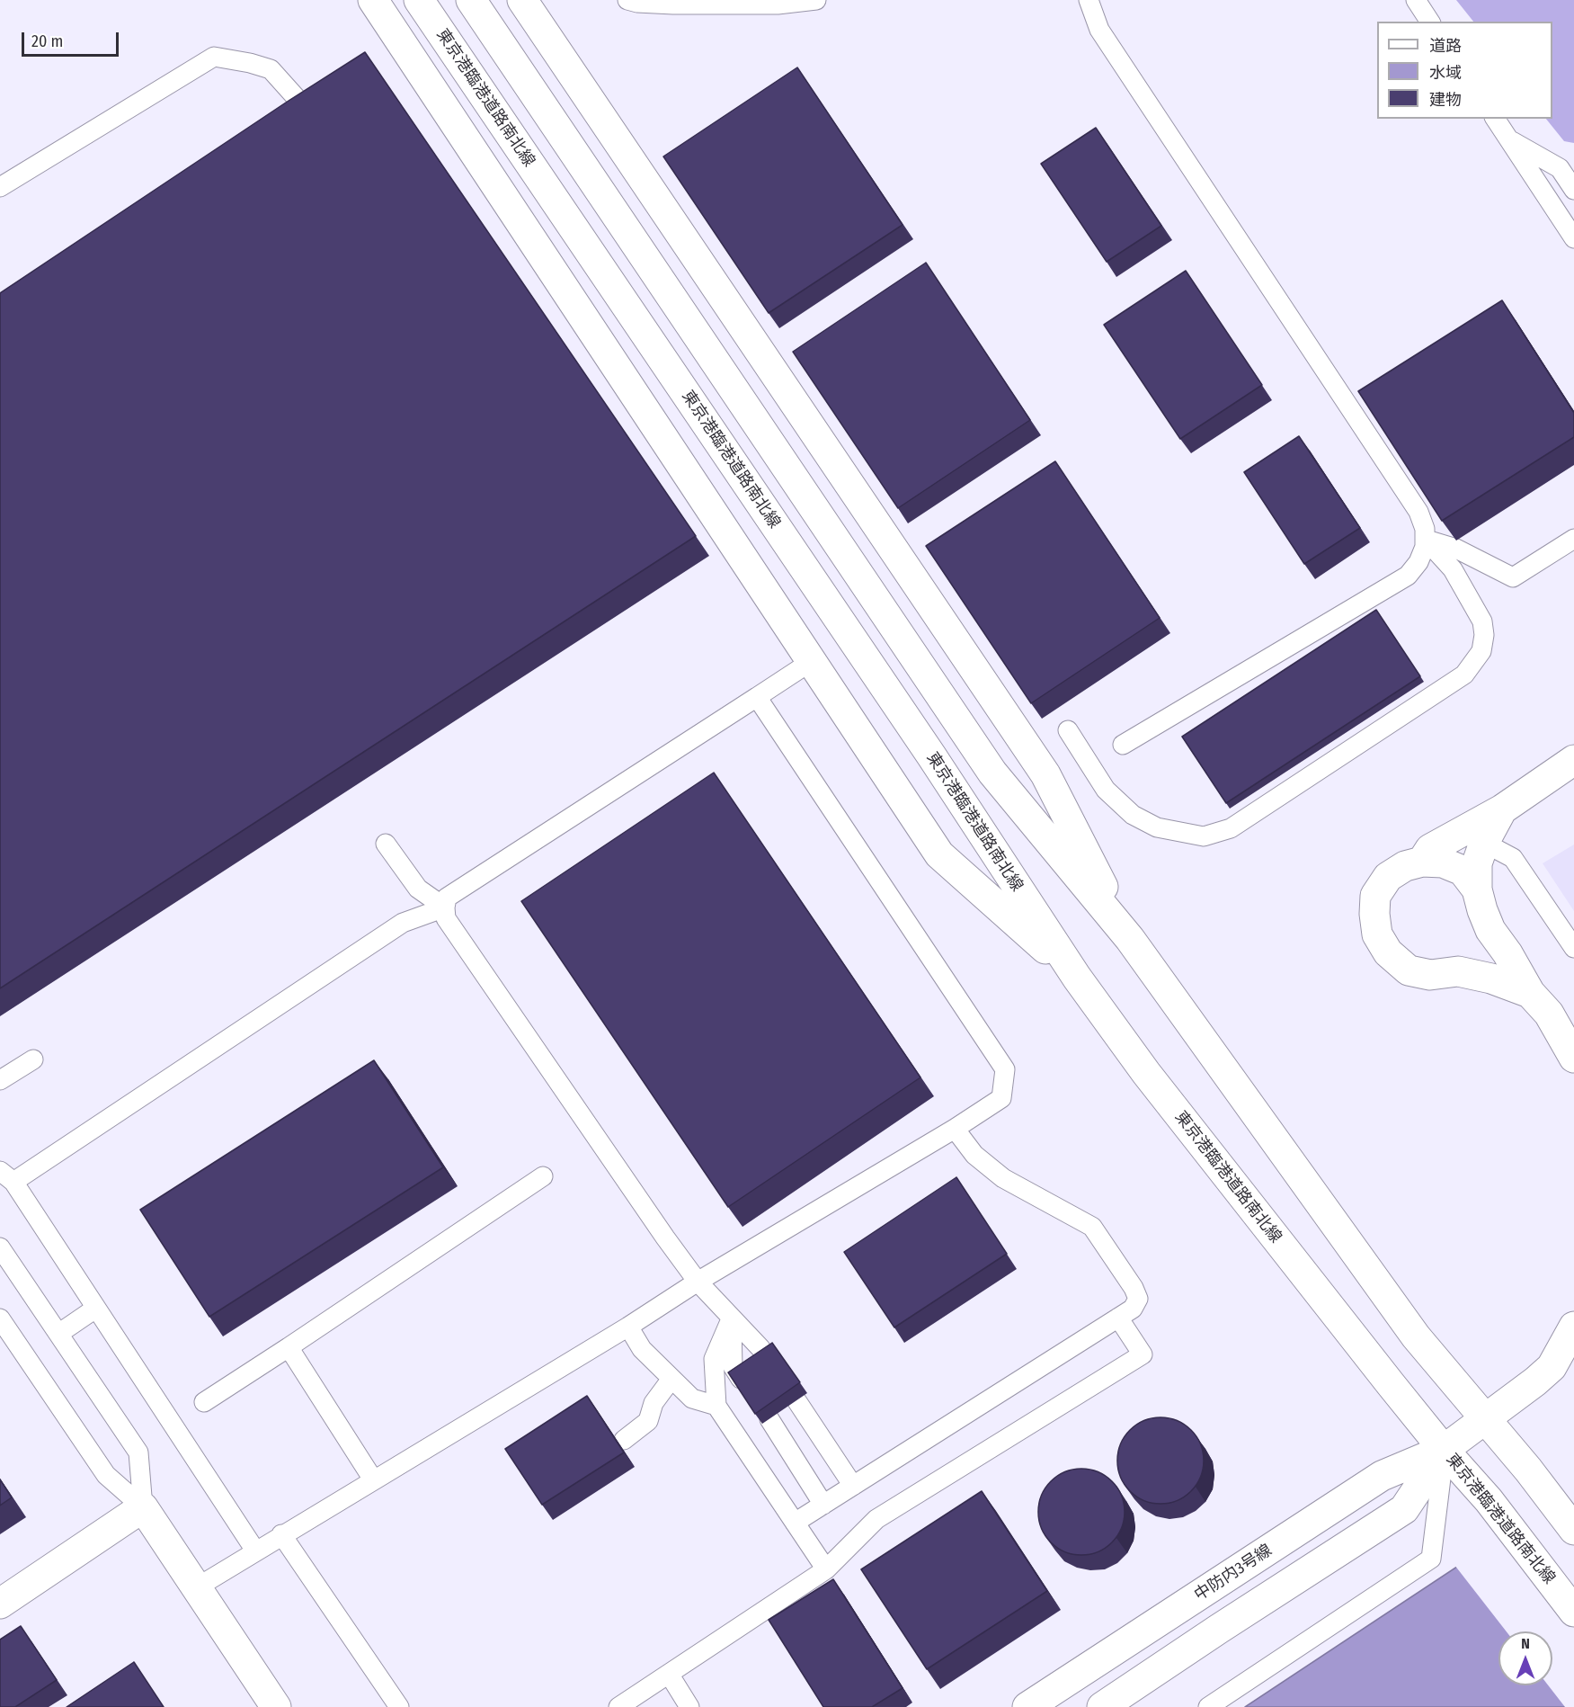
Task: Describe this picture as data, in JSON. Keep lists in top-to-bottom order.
{
  "streets": {
    "street": ["東京港臨港道路南北線", "中防内3号線"]
  },
  "crossings": [
    ["東京港臨港道路南北線", "中防内3号線"]
  ],
  "legend": ["道路", "水域", "建物"],
  "scale_bar": "20 m",
  "north": "top"
}
